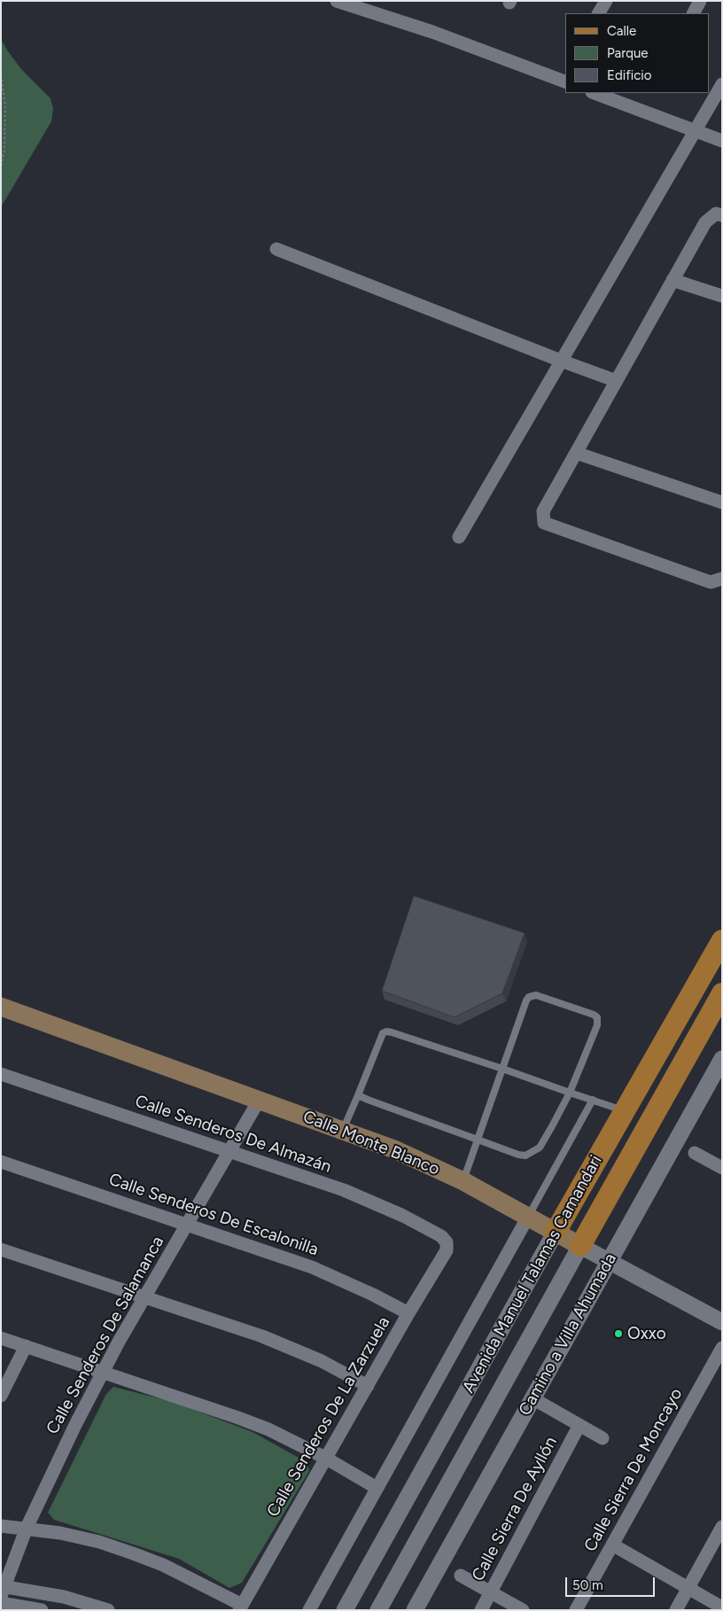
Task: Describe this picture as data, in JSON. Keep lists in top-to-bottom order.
{
  "streets": {
    "main road": ["Calle Monte Blanco", "Avenida Manuel Talamas Camandari"],
    "street": [
      "Calle Senderos De Almazán",
      "Calle Senderos De Escalonilla",
      "Camino a Villa Ahumada",
      "Calle Senderos De Salamanca",
      "Calle Senderos De La Zarzuela",
      "Calle Sierra De Moncayo",
      "Calle Sierra De Ayllón"
    ]
  },
  "crossings": [
    ["Calle Senderos De Almazán", "Calle Senderos De Salamanca"],
    ["Calle Senderos De Almazán", "Calle Senderos De La Zarzuela"],
    ["Calle Monte Blanco", "Avenida Manuel Talamas Camandari"],
    ["Calle Monte Blanco", "Camino a Villa Ahumada"],
    ["Calle Monte Blanco", "Calle Senderos De Salamanca"],
    ["Calle Senderos De Escalonilla", "Calle Senderos De Salamanca"],
    ["Calle Senderos De Escalonilla", "Calle Senderos De La Zarzuela"]
  ],
  "places": ["Oxxo"],
  "legend": ["Calle", "Parque", "Edificio"],
  "scale_bar": "50 m"
}
